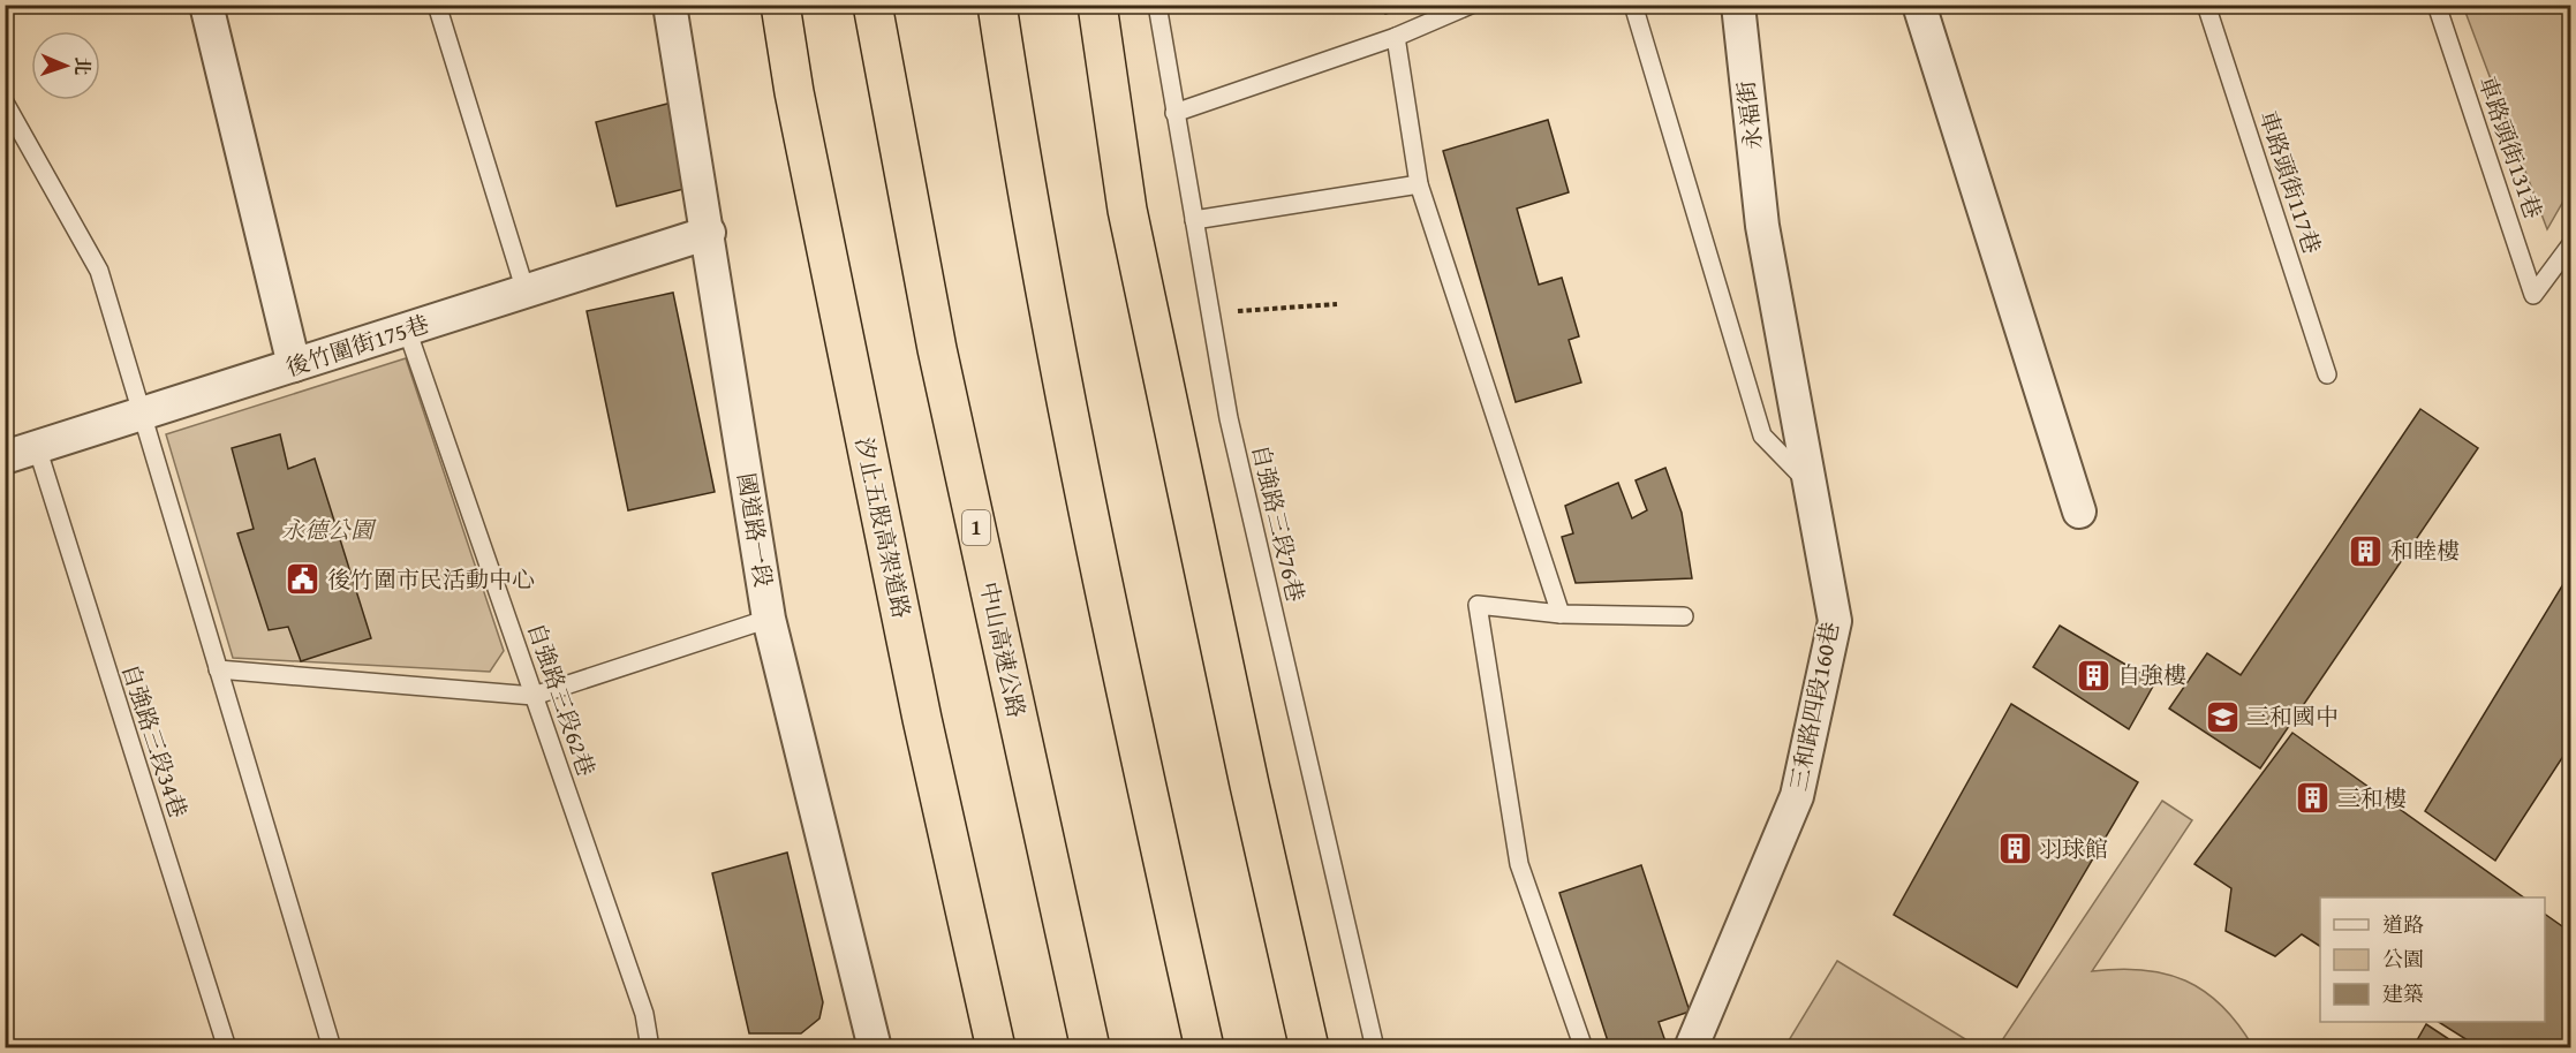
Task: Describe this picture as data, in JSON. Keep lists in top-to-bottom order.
{
  "streets": {
    "highway": ["汐止五股高架道路", "1", "中山高速公路"],
    "street": [
      "永福街",
      "後竹圍街175巷",
      "國道路一段",
      "三和路四段160巷"
    ],
    "lane": [
      "車路頭街131巷",
      "車路頭街117巷",
      "自強路三段76巷",
      "自強路三段62巷",
      "自強路三段34巷"
    ]
  },
  "crossings": [
    ["永福街", "三和路四段160巷"],
    ["後竹圍街175巷", "國道路一段"],
    ["後竹圍街175巷", "自強路三段62巷"],
    ["後竹圍街175巷", "自強路三段34巷"]
  ],
  "parks": ["永德公園"],
  "places": {
    "building": [
      "和睦樓",
      "自強樓",
      "三和樓",
      "羽球館"
    ],
    "public building": ["後竹圍市民活動中心"],
    "school or university": ["三和國中"]
  },
  "legend": ["道路", "公園", "建築"],
  "north": "right"
}
